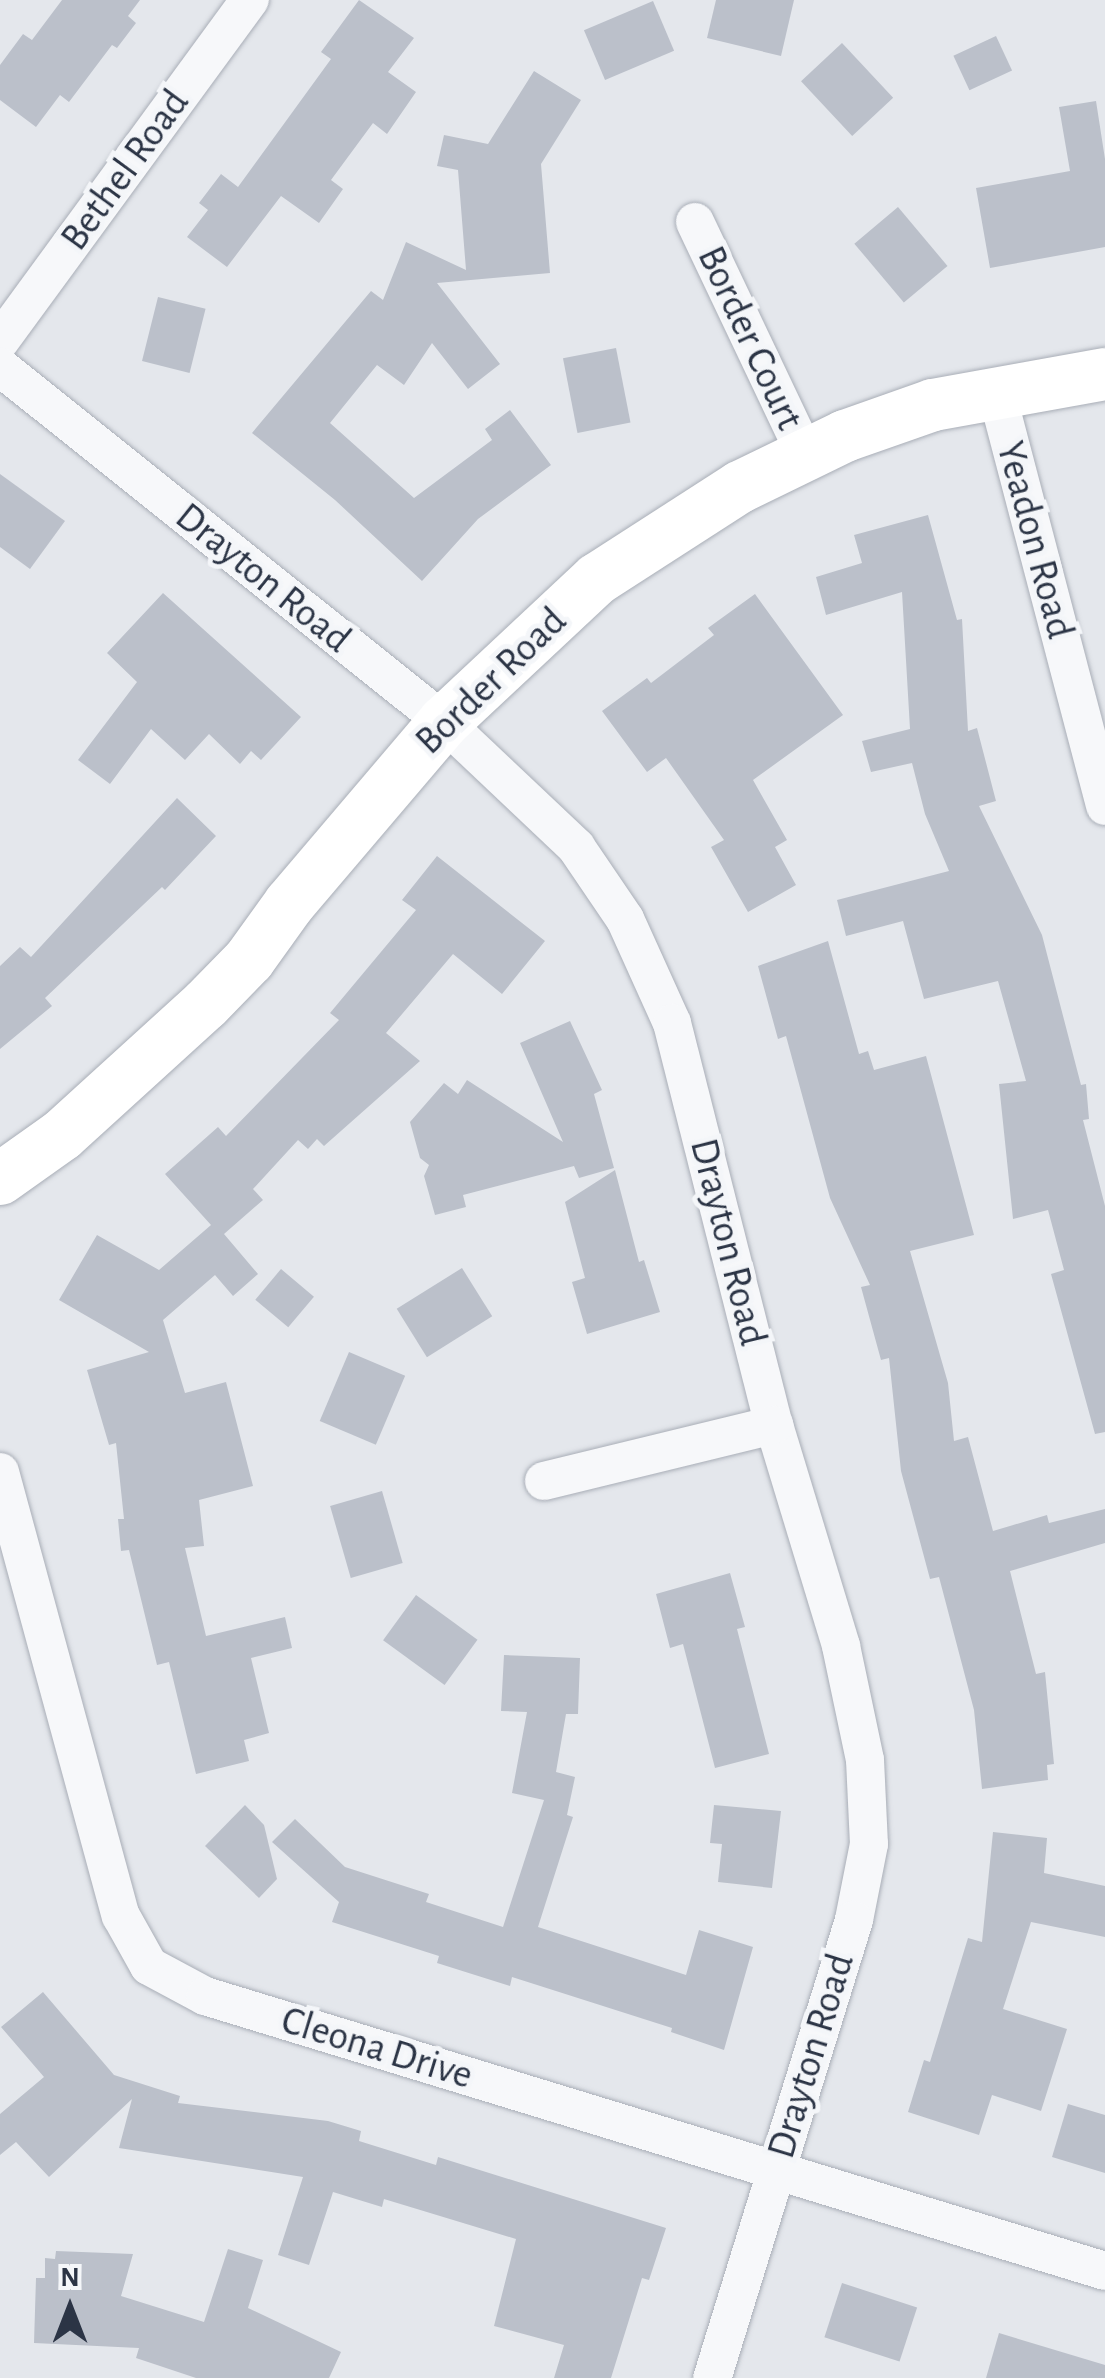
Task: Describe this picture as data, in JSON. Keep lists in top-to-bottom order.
{
  "streets": {
    "street": [
      "Bethel Road",
      "Border Court",
      "Yeadon Road",
      "Drayton Road",
      "Border Road",
      "Cleona Drive"
    ]
  },
  "crossings": [
    ["Border Court", "Border Road"],
    ["Yeadon Road", "Border Road"],
    ["Drayton Road", "Border Road"],
    ["Drayton Road", "Cleona Drive"]
  ],
  "north": "top"
}
